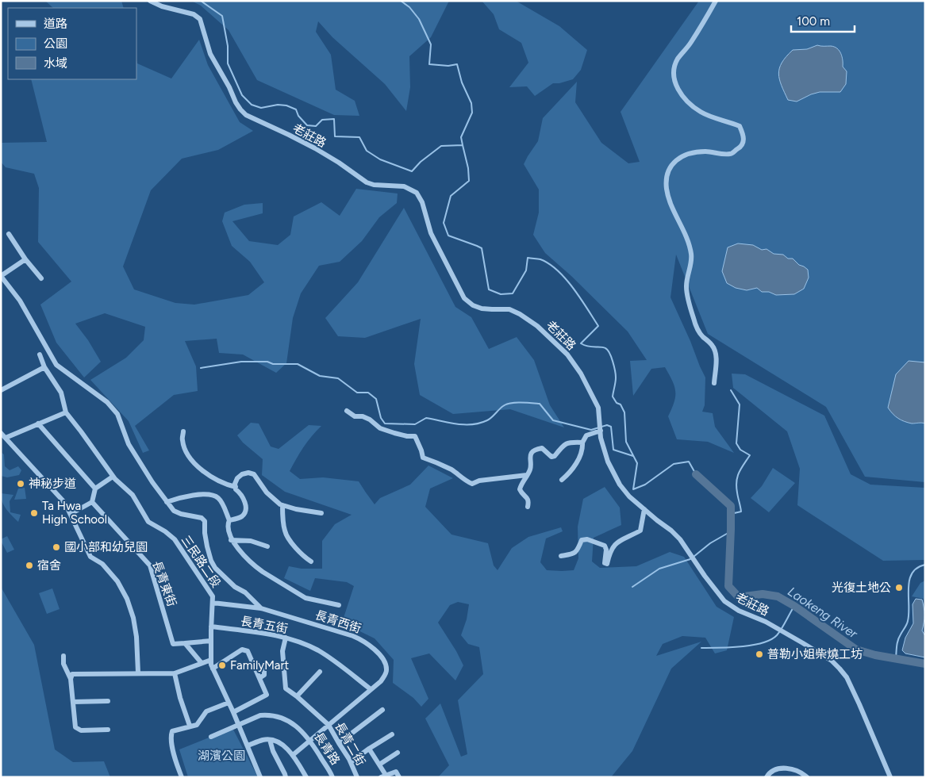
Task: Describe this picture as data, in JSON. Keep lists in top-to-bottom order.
{
  "streets": {
    "street": [
      "老莊路",
      "三民路二段",
      "長青東街",
      "長青西街",
      "長青五街",
      "長青二街",
      "長青路"
    ]
  },
  "crossings": [
    ["三民路二段", "長青西街"],
    ["三民路二段", "長青五街"],
    ["三民路二段", "長青路"],
    ["長青西街", "長青五街"],
    ["長青西街", "長青二街"],
    ["長青西街", "長青路"],
    ["長青五街", "長青二街"]
  ],
  "water": ["Laokeng River"],
  "parks": ["湖濱公園"],
  "places": [
    "神秘步道",
    "Ta Hwa High School",
    "國小部和幼兒園",
    "宿舍",
    "光復土地公",
    "普勒小姐柴燒工坊",
    "FamilyMart"
  ],
  "legend": ["道路", "公園", "水域"],
  "scale_bar": "100 m"
}
